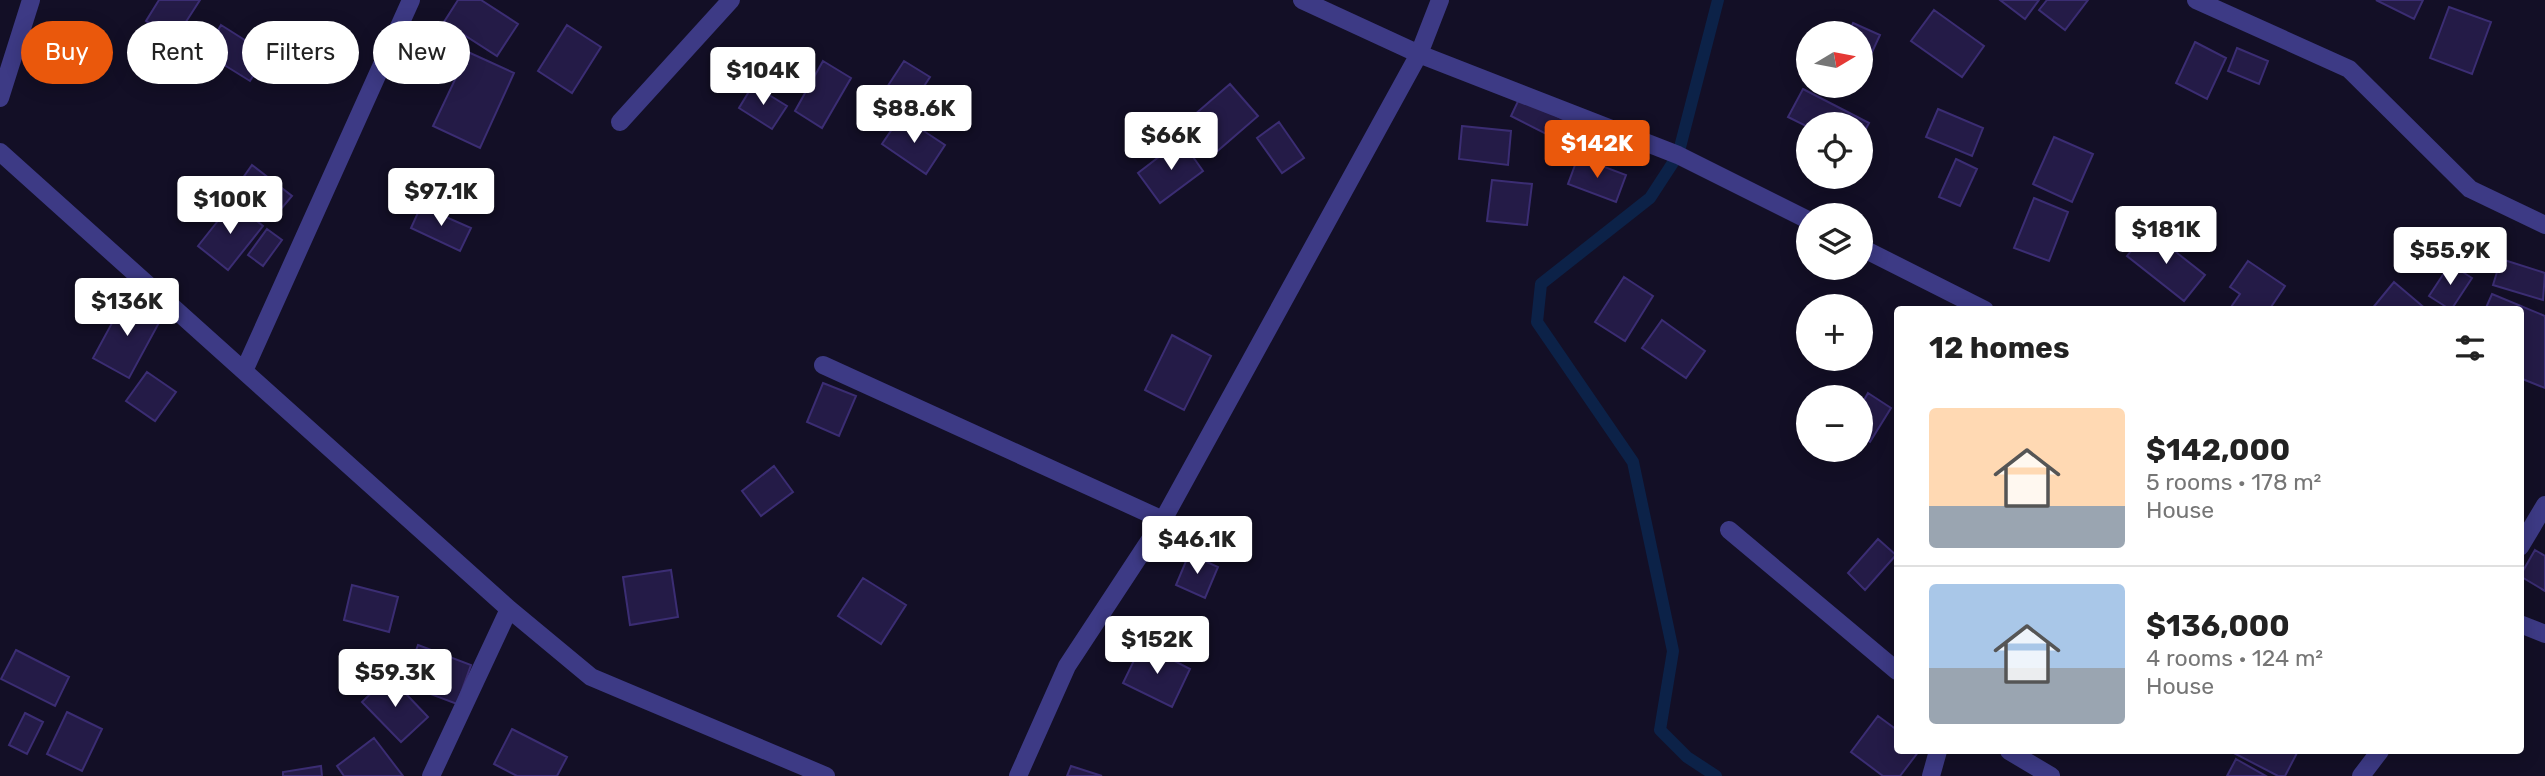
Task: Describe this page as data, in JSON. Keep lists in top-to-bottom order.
{
  "north": "right",
  "page": {
    "map_buttons": ["+", "−"],
    "chip": [
      "Buy",
      "Rent",
      "Filters",
      "New"
    ],
    "price": [
      "$104K",
      "$88.6K",
      "$66K",
      "$142K",
      "$97.1K",
      "$100K",
      "$181K",
      "$55.9K",
      "$136K",
      "$46.1K",
      "$152K",
      "$59.3K"
    ],
    "heading": "12 homes",
    "list": [
      {
        "name": "$142,000",
        "note": "5 rooms · 178 m² · House"
      },
      {
        "name": "$136,000",
        "note": "4 rooms · 124 m² · House"
      }
    ]
  }
}
